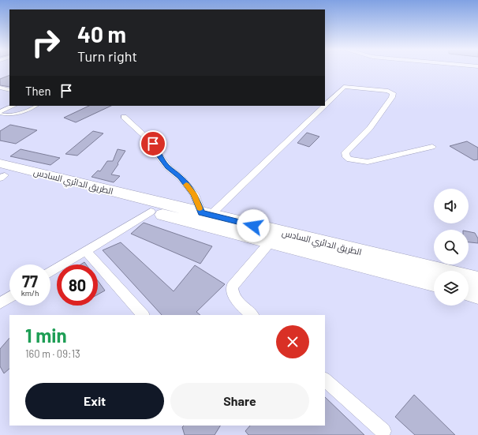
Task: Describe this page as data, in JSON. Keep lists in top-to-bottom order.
{
  "streets": {
    "highway": ["الطريق الدائري السادس"]
  },
  "page": {
    "turn": ["40 m", "Turn right"],
    "then": "Then",
    "speed": "77 km/h",
    "limit": "80",
    "heading": ["1 min", "160 m · 09:13"],
    "buttons": ["Exit", "Share"]
  }
}
